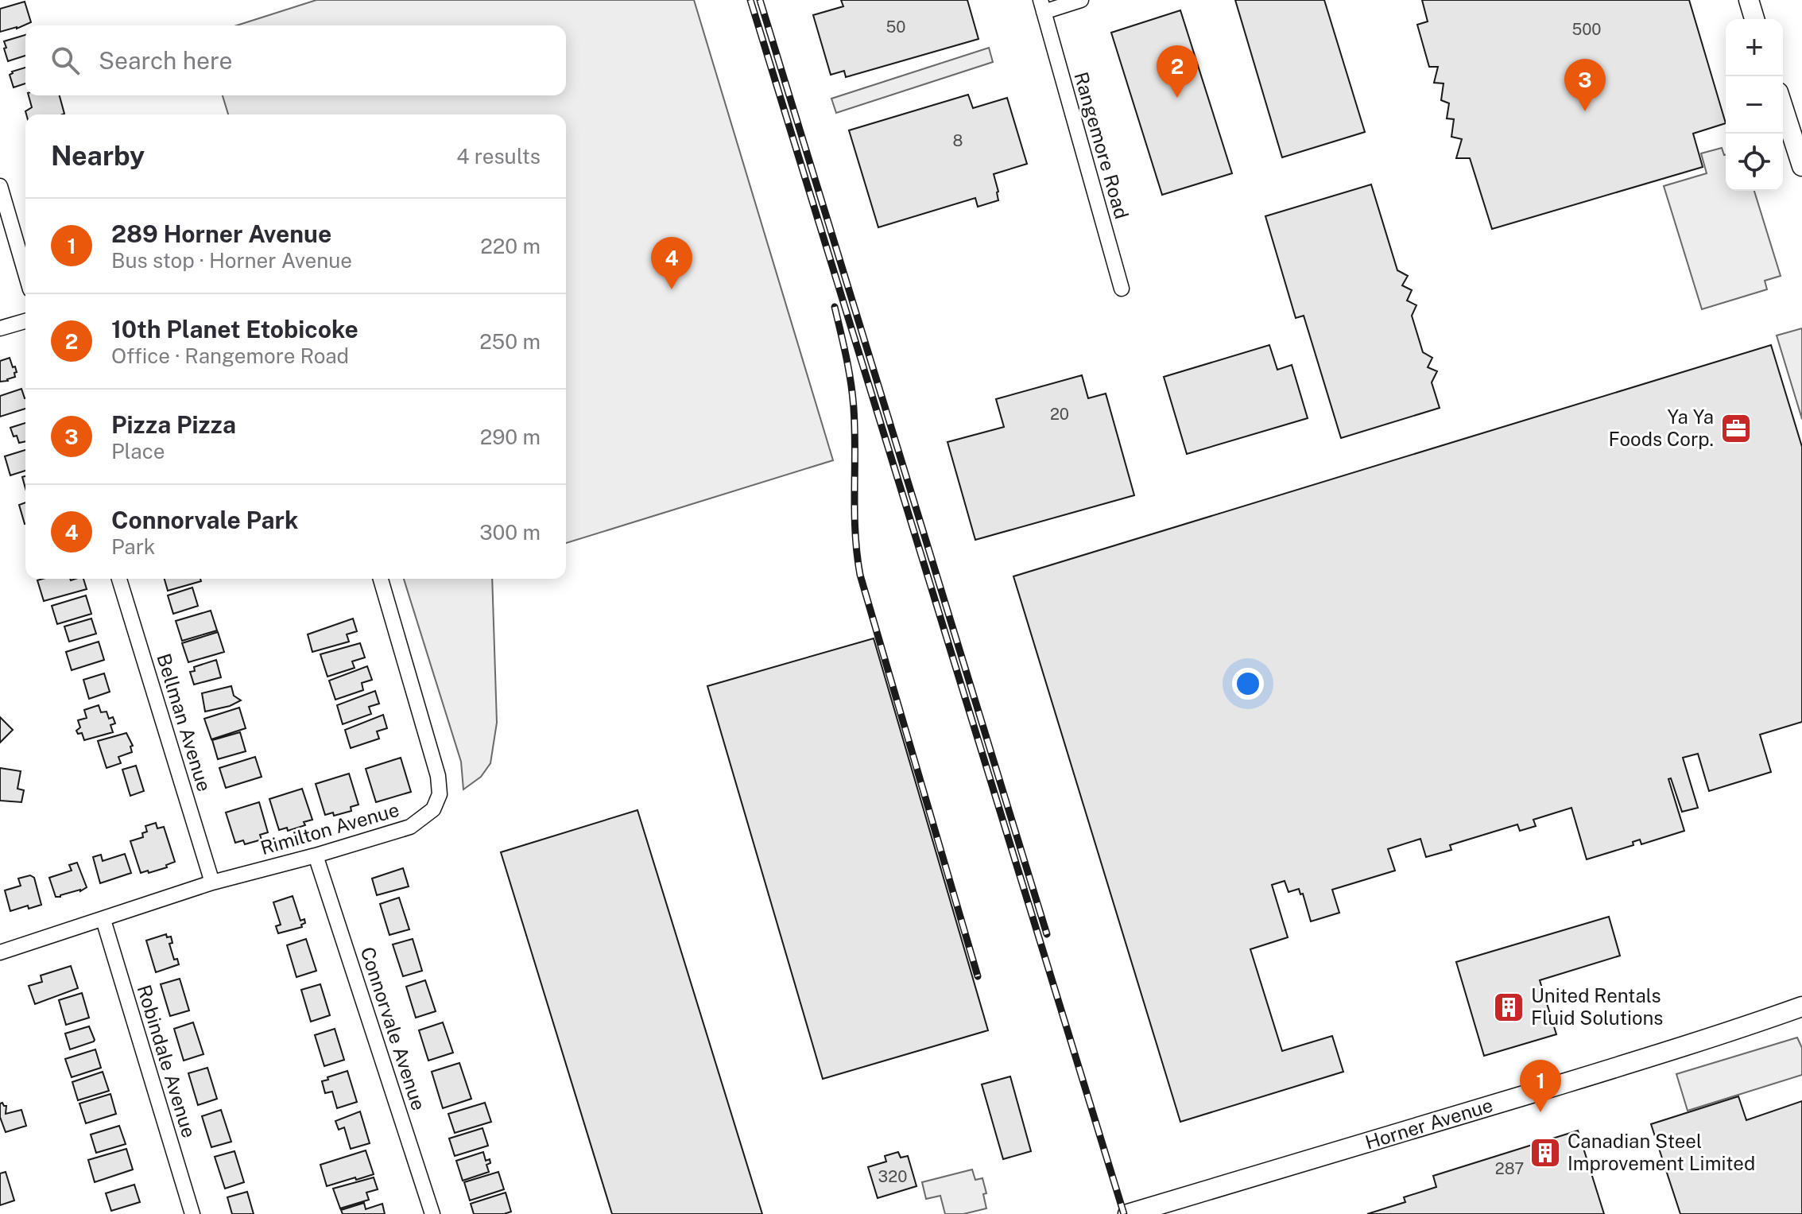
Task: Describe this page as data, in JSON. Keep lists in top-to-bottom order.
{
  "streets": {
    "main road": ["Horner Avenue"],
    "street": [
      "Rangemore Road",
      "Bellman Avenue",
      "Rimilton Avenue",
      "Connorvale Avenue",
      "Robindale Avenue"
    ]
  },
  "crossings": [
    ["Bellman Avenue", "Rimilton Avenue"],
    ["Rimilton Avenue", "Connorvale Avenue"],
    ["Rimilton Avenue", "Robindale Avenue"]
  ],
  "places": {
    "office": ["Ya Ya Foods Corp."],
    "building": ["United Rentals Fluid Solutions", "Canadian Steel Improvement Limited"]
  },
  "house_numbers": [
    "50",
    "500",
    "8",
    "20",
    "287",
    "320"
  ],
  "page": {
    "map_buttons": ["+", "−"],
    "search": "Search here",
    "pins": [
      "2",
      "3",
      "4",
      "1"
    ],
    "heading": ["Nearby", "4 results"],
    "list": [
      {
        "mark": "1",
        "name": "289 Horner Avenue",
        "note": "Bus stop · Horner Avenue",
        "value": "220 m"
      },
      {
        "mark": "2",
        "name": "10th Planet Etobicoke",
        "note": "Office · Rangemore Road",
        "value": "250 m"
      },
      {
        "mark": "3",
        "name": "Pizza Pizza",
        "note": "Place",
        "value": "290 m"
      },
      {
        "mark": "4",
        "name": "Connorvale Park",
        "note": "Park",
        "value": "300 m"
      }
    ]
  }
}
